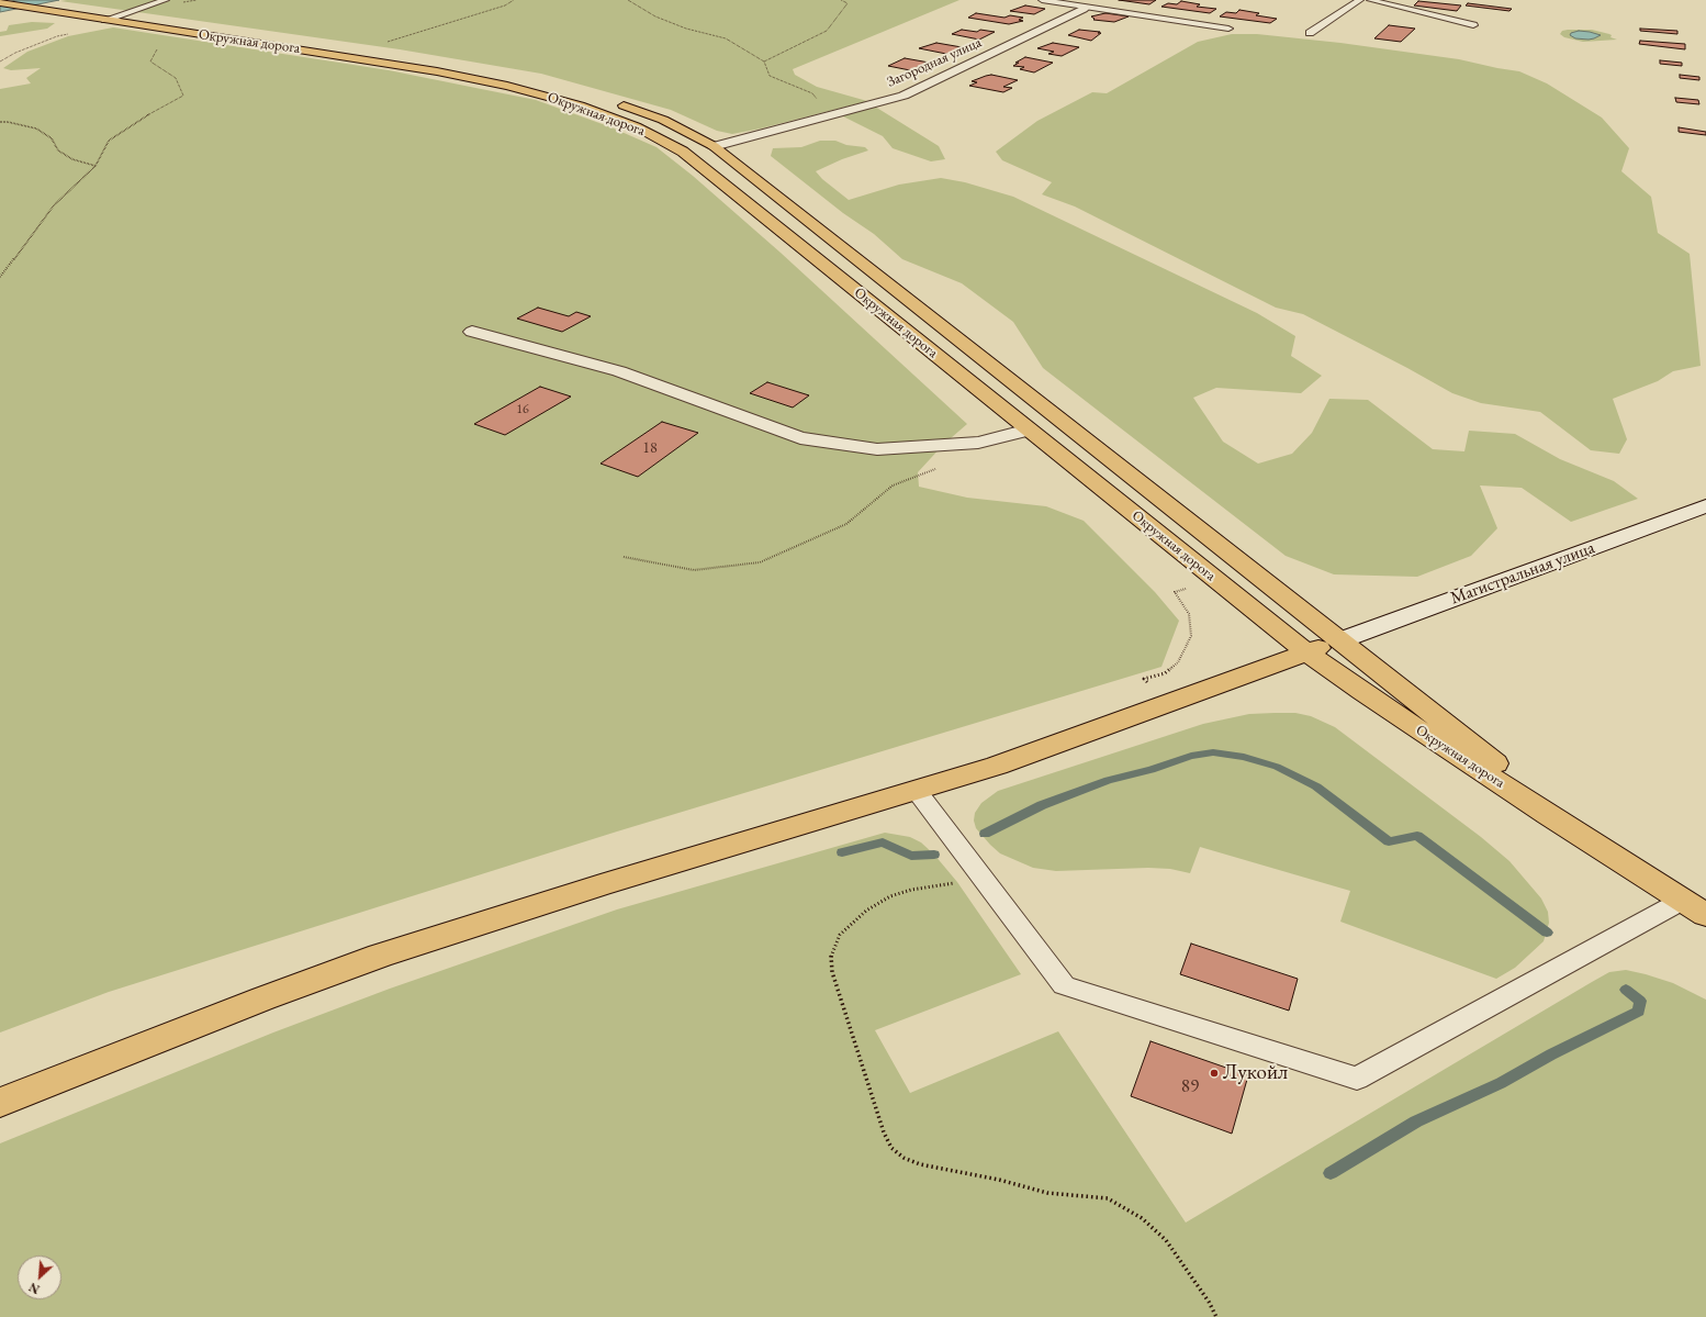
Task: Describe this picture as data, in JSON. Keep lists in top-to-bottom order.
{
  "streets": {
    "main road": ["Окружная дорога"],
    "street": ["Загородная улица", "Магистральная улица"]
  },
  "crossings": [
    ["Окружная дорога", "Загородная улица"],
    ["Окружная дорога", "Магистральная улица"]
  ],
  "places": ["Лукойл"],
  "house_numbers": ["16", "18", "89"],
  "north": "bottom left"
}
